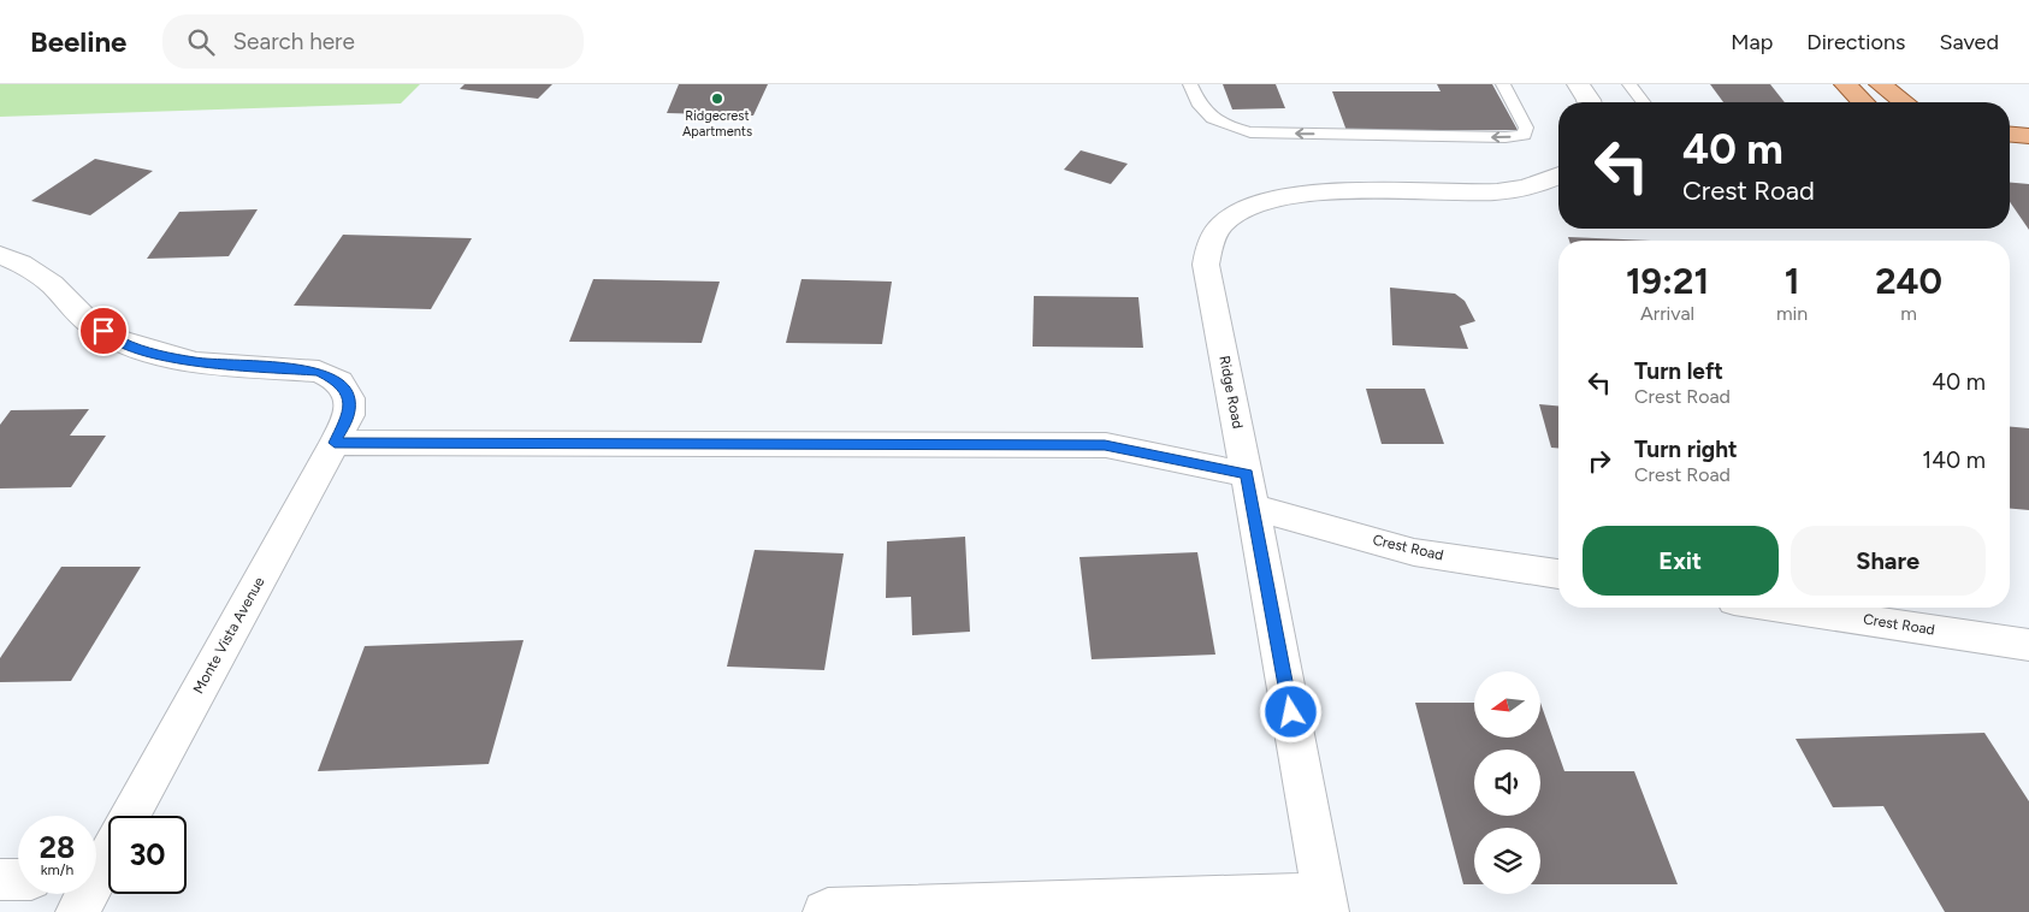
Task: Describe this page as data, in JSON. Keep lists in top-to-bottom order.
{
  "streets": {
    "street": ["Ridge Road", "Crest Road", "Monte Vista Avenue"]
  },
  "crossings": [
    ["Ridge Road", "Crest Road"],
    ["Crest Road", "Monte Vista Avenue"]
  ],
  "places": ["Ridgecrest Apartments"],
  "north": "left",
  "page": {
    "header": "Beeline",
    "search": "Search here",
    "nav": ["Map", "Directions", "Saved"],
    "turn": ["40 m", "Crest Road"],
    "eta": [
      "19:21",
      "Arrival",
      "1",
      "min",
      "240",
      "m"
    ],
    "list": [
      {
        "name": "Turn left",
        "note": "Crest Road",
        "value": "40 m"
      },
      {
        "name": "Turn right",
        "note": "Crest Road",
        "value": "140 m"
      }
    ],
    "buttons": ["Exit", "Share"],
    "speed": "28 km/h",
    "limit": "30"
  }
}
